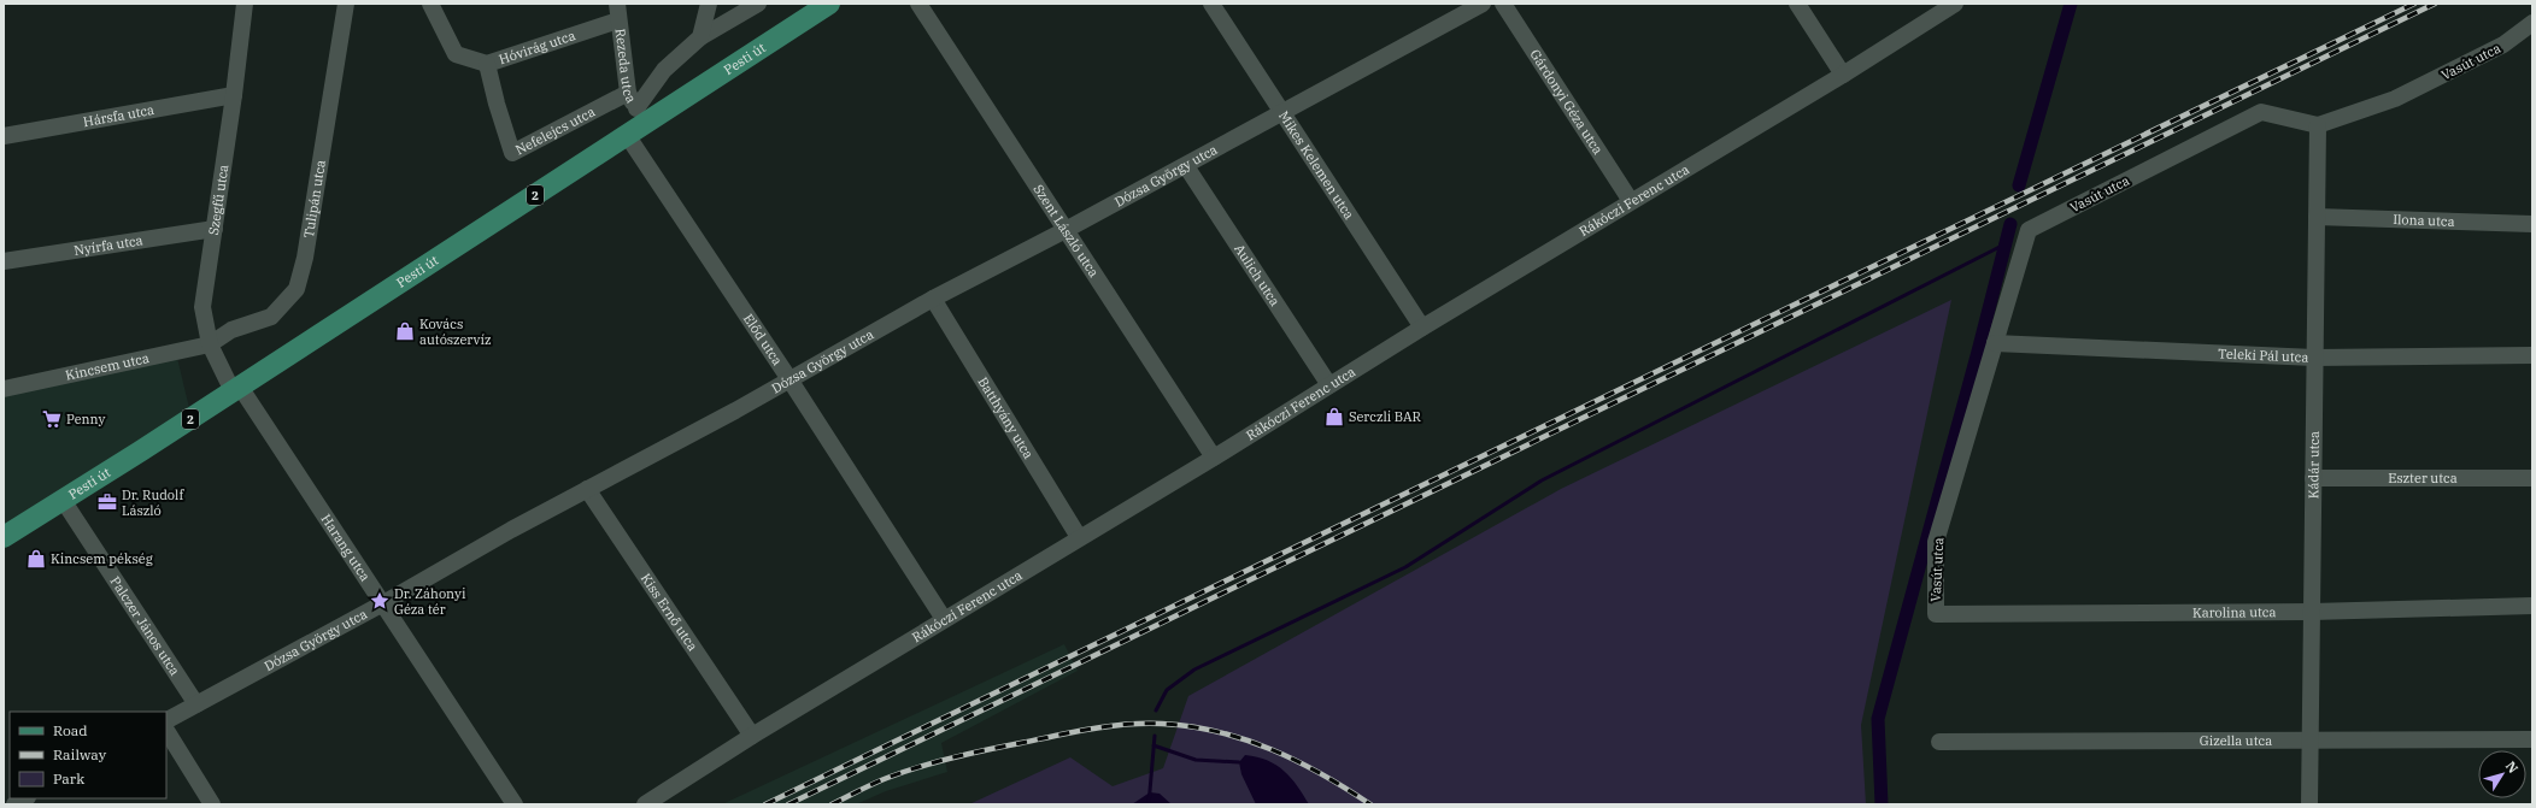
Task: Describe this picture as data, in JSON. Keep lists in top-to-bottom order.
{
  "streets": {
    "main road": ["Pesti út", "2"],
    "street": [
      "Hóvirág utca",
      "Vasút utca",
      "Rezeda utca",
      "Gárdonyi Géza utca",
      "Hársfa utca",
      "Nefelejcs utca",
      "Mikes Kelemen utca",
      "Dózsa György utca",
      "Tulipán utca",
      "Szegfű utca",
      "Rákóczi Ferenc utca",
      "Ilona utca",
      "Szent László utca",
      "Nyírfa utca",
      "Aulich utca",
      "Előd utca",
      "Teleki Pál utca",
      "Kincsem utca",
      "Batthyány utca",
      "Kádár utca",
      "Eszter utca",
      "Harang utca",
      "Karolina utca",
      "Kiss Ernő utca",
      "Palczer János utca",
      "Gizella utca"
    ]
  },
  "crossings": [
    ["Hóvirág utca", "Rezeda utca"],
    ["Hóvirág utca", "Nefelejcs utca"],
    ["Pesti út", "Rezeda utca"],
    ["Pesti út", "Szegfű utca"],
    ["Pesti út", "Előd utca"],
    ["Pesti út", "Harang utca"],
    ["Pesti út", "Palczer János utca"],
    ["Vasút utca", "Teleki Pál utca"],
    ["Vasút utca", "Kádár utca"],
    ["Vasút utca", "Karolina utca"],
    ["Rezeda utca", "Nefelejcs utca"],
    ["Rezeda utca", "Előd utca"],
    ["Gárdonyi Géza utca", "Rákóczi Ferenc utca"],
    ["Hársfa utca", "Szegfű utca"],
    ["Mikes Kelemen utca", "Dózsa György utca"],
    ["Mikes Kelemen utca", "Rákóczi Ferenc utca"],
    ["Dózsa György utca", "Szent László utca"],
    ["Dózsa György utca", "Aulich utca"],
    ["Dózsa György utca", "Előd utca"],
    ["Dózsa György utca", "Batthyány utca"],
    ["Dózsa György utca", "Harang utca"],
    ["Dózsa György utca", "Kiss Ernő utca"],
    ["Dózsa György utca", "Palczer János utca"],
    ["Tulipán utca", "Szegfű utca"],
    ["Tulipán utca", "Kincsem utca"],
    ["Szegfű utca", "Nyírfa utca"],
    ["Szegfű utca", "Kincsem utca"],
    ["Szegfű utca", "Harang utca"],
    ["Rákóczi Ferenc utca", "Szent László utca"],
    ["Rákóczi Ferenc utca", "Aulich utca"],
    ["Rákóczi Ferenc utca", "Előd utca"],
    ["Rákóczi Ferenc utca", "Batthyány utca"],
    ["Rákóczi Ferenc utca", "Kiss Ernő utca"],
    ["Ilona utca", "Kádár utca"],
    ["Teleki Pál utca", "Kádár utca"],
    ["Kádár utca", "Eszter utca"],
    ["Kádár utca", "Karolina utca"],
    ["Kádár utca", "Gizella utca"]
  ],
  "places": {
    "shop": ["Kovács autószervíz", "Serczli BAR", "Kincsem pékség"],
    "supermarket": ["Penny"],
    "office": ["Dr. Rudolf László"],
    "place": ["Dr. Záhonyi Géza tér"]
  },
  "legend": ["Road", "Railway", "Park"],
  "north": "top right"
}
